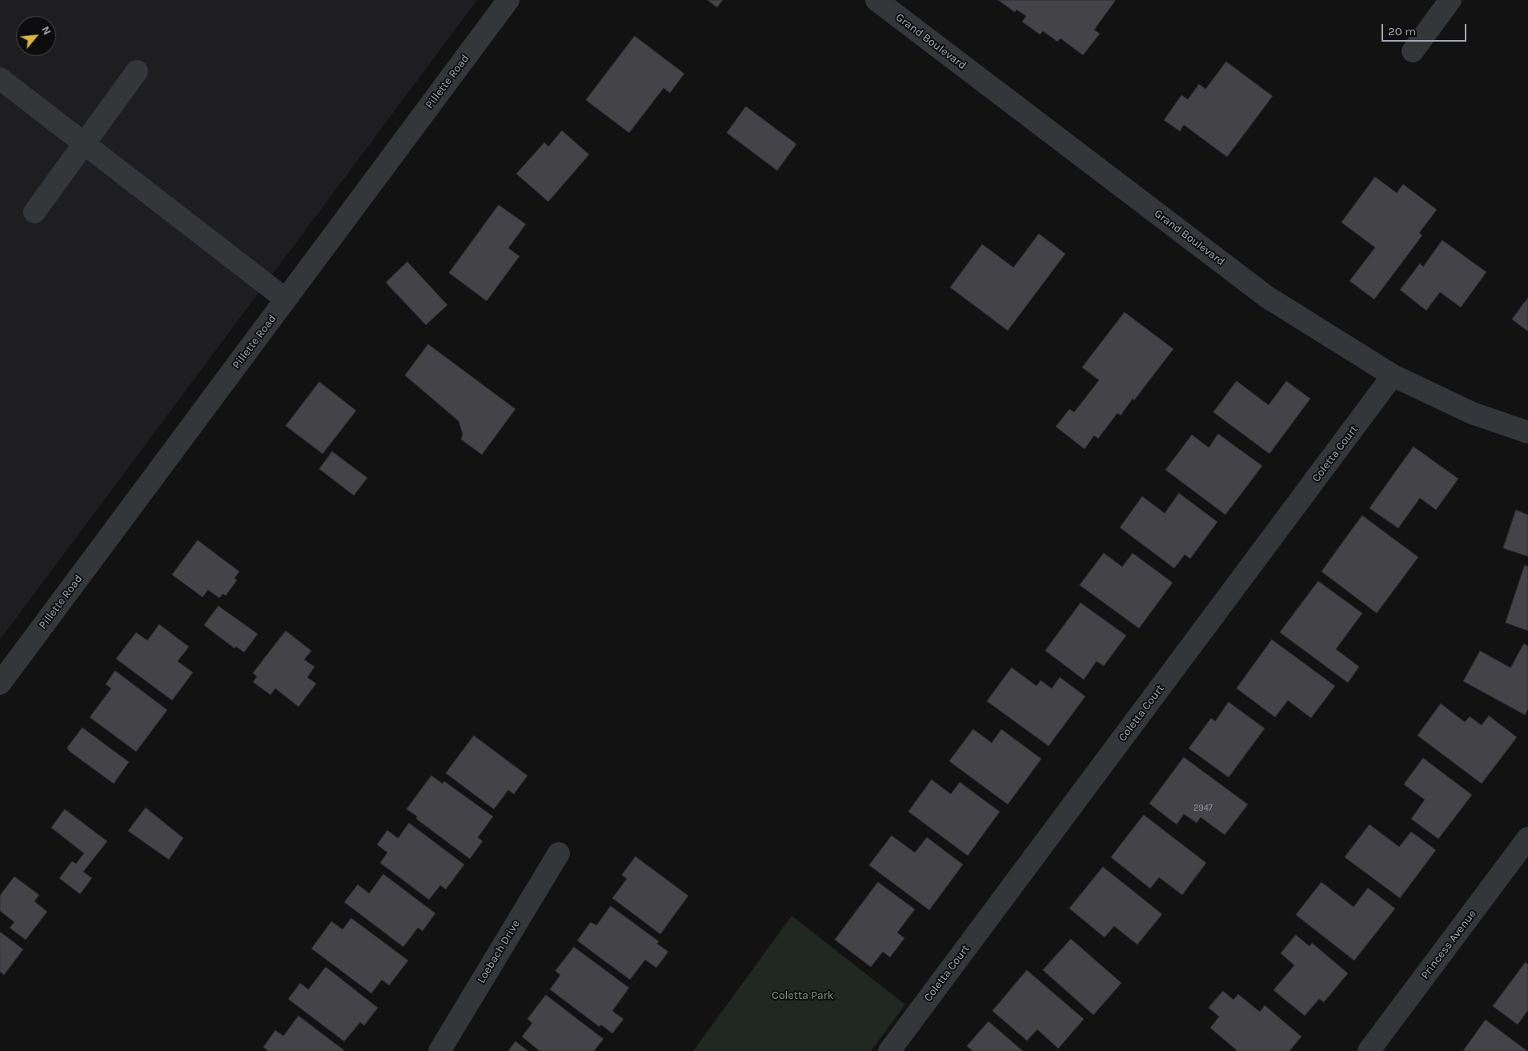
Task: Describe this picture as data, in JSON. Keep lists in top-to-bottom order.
{
  "streets": {
    "street": [
      "Grand Boulevard",
      "Pillette Road",
      "Coletta Court",
      "Princess Avenue",
      "Loebach Drive"
    ]
  },
  "crossings": [
    ["Grand Boulevard", "Coletta Court"]
  ],
  "parks": ["Coletta Park"],
  "house_numbers": ["2947"],
  "scale_bar": "20 m",
  "north": "top right"
}
